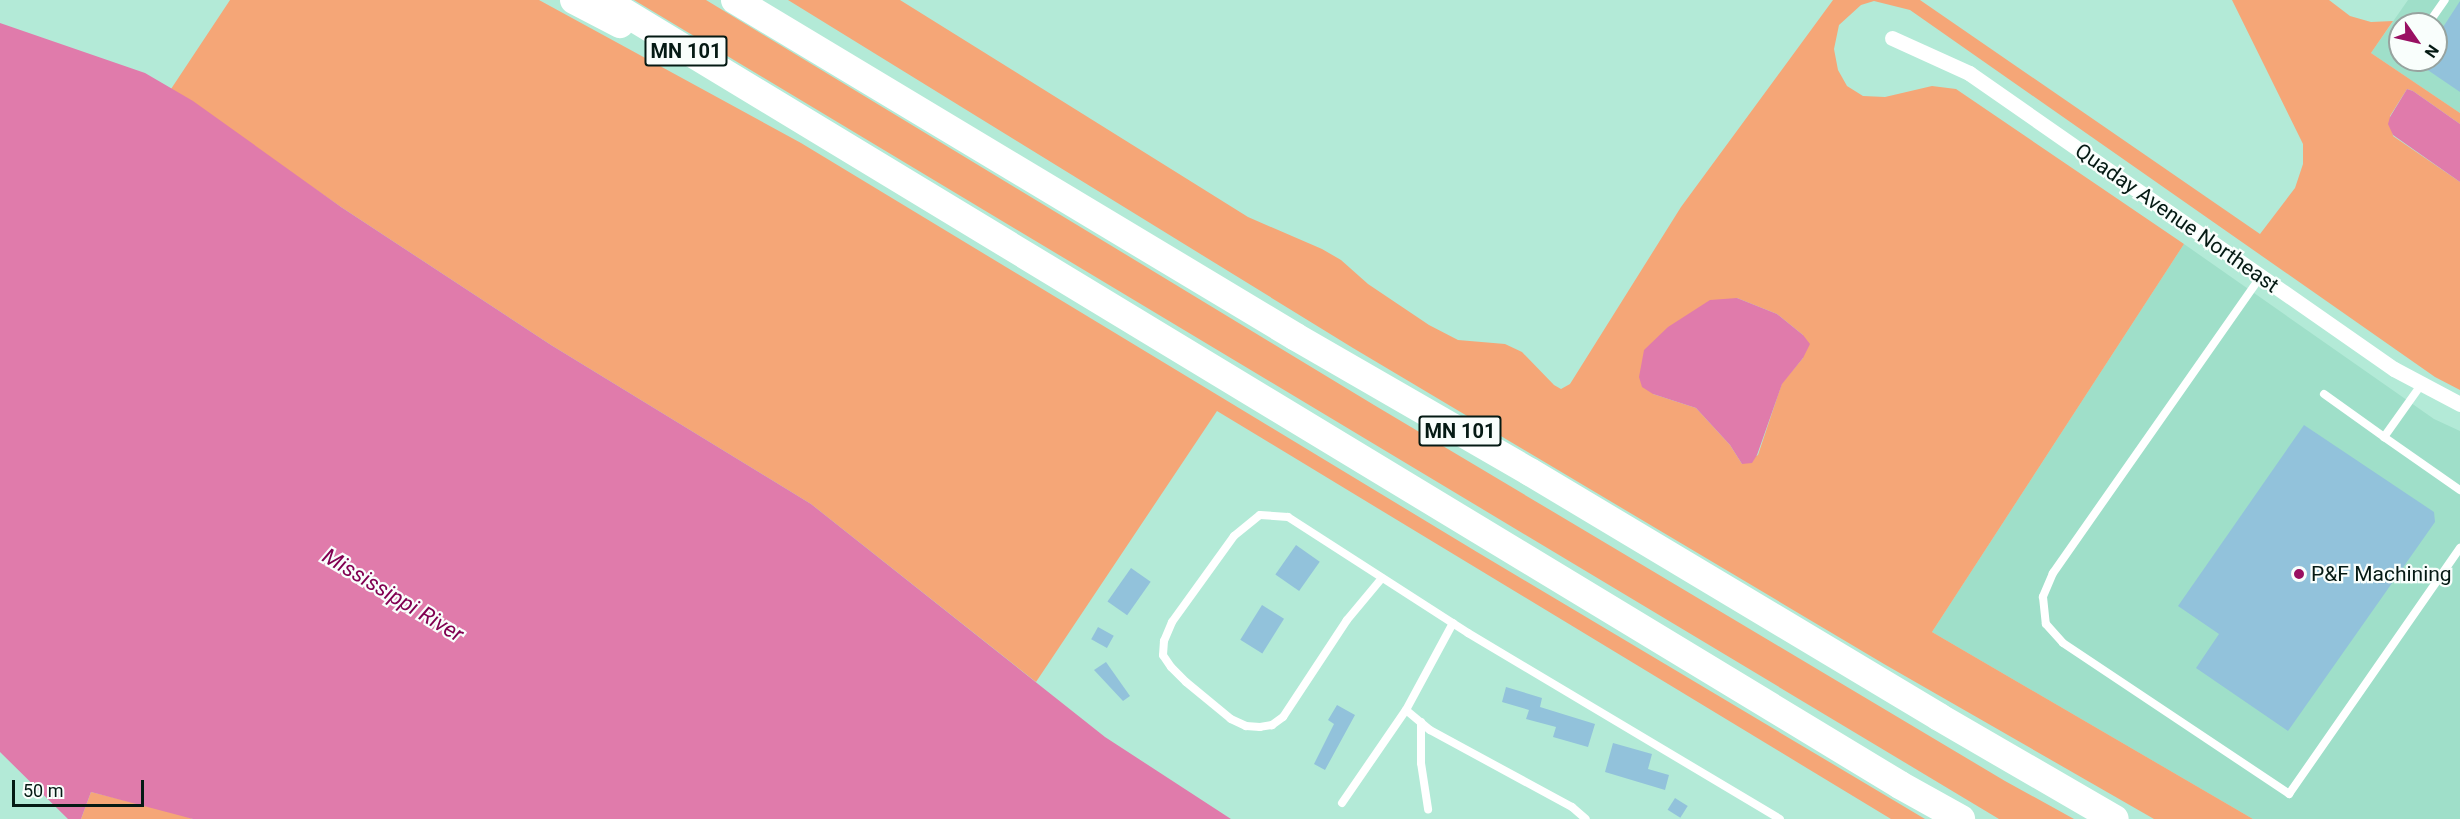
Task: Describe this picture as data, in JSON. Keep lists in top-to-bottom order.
{
  "streets": {
    "highway": ["MN 101"],
    "street": ["Quaday Avenue Northeast"]
  },
  "water": ["Mississippi River"],
  "places": ["P&F Machining"],
  "scale_bar": "50 m",
  "north": "bottom right"
}
